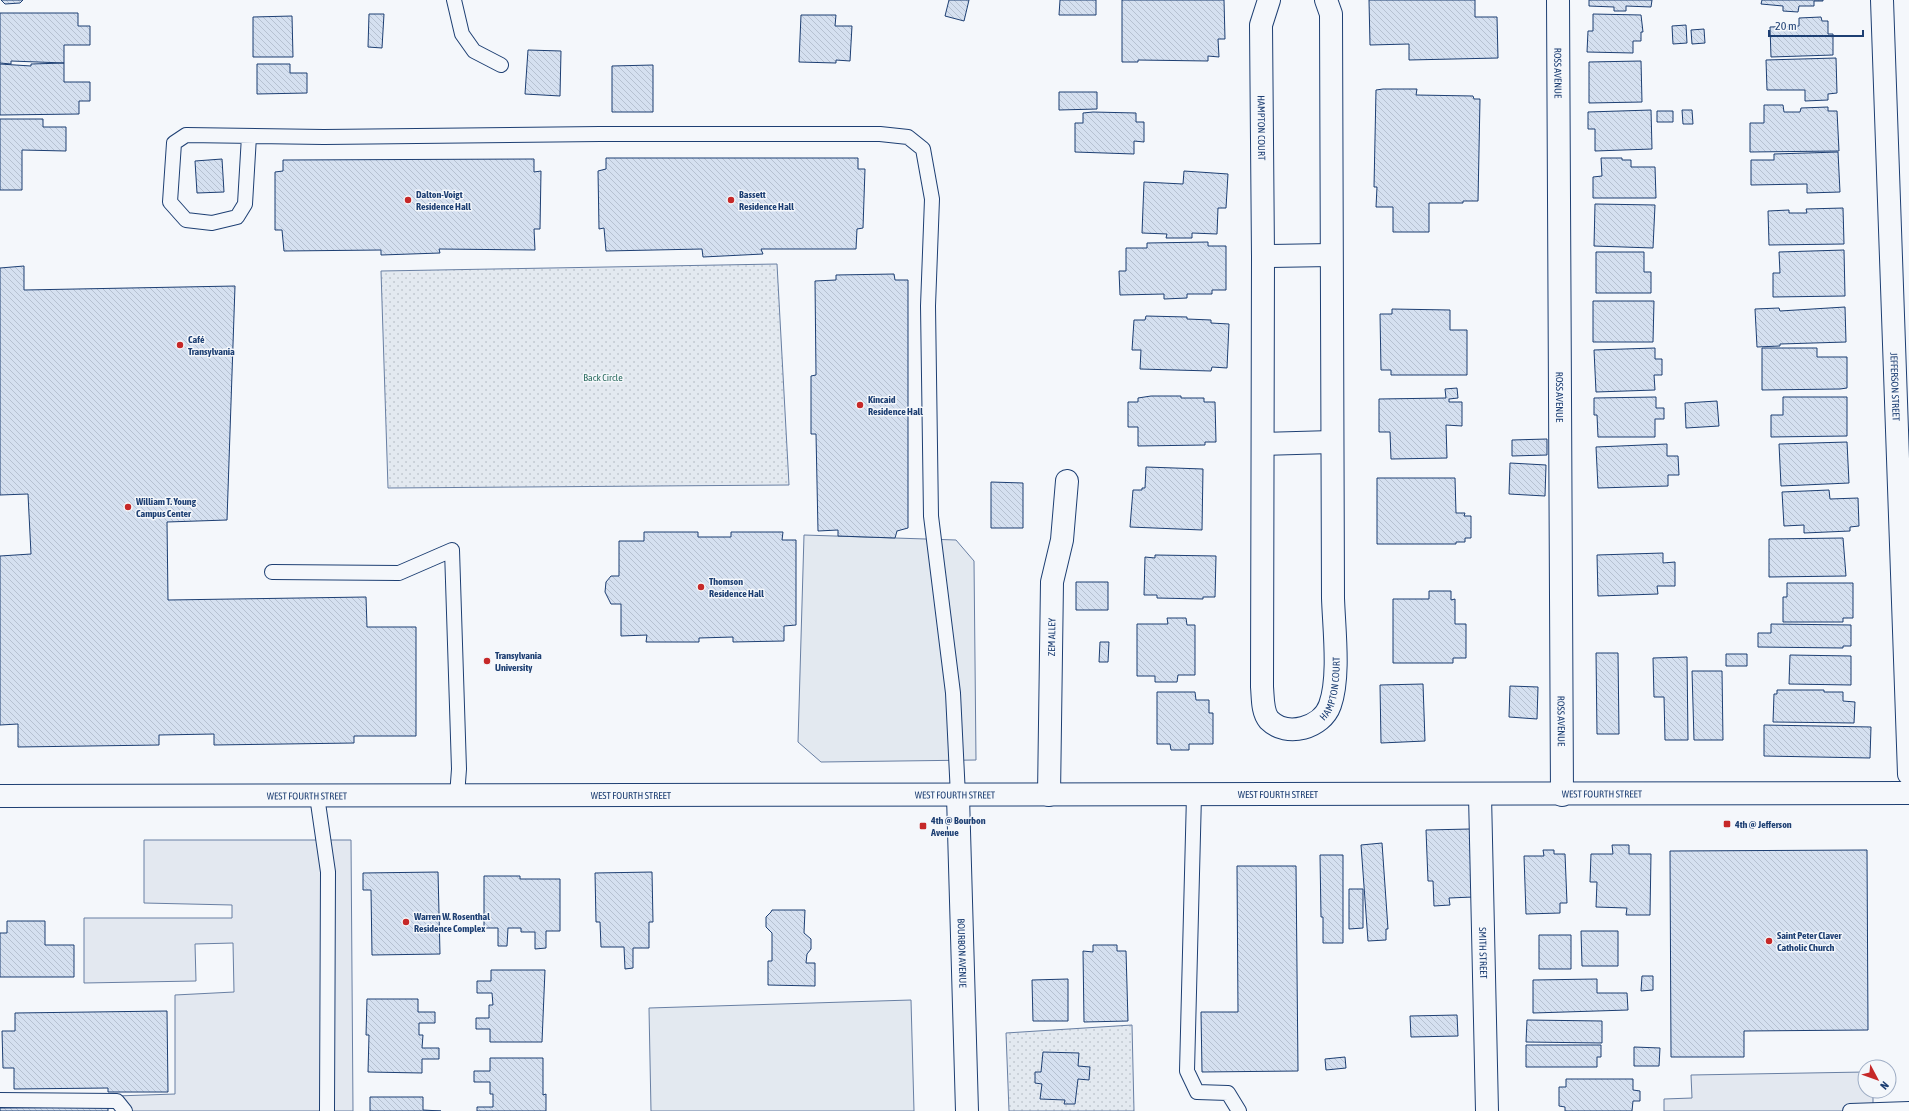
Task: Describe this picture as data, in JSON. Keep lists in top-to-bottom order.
{
  "streets": {
    "street": [
      "ROSS AVENUE",
      "HAMPTON COURT",
      "JEFFERSON STREET",
      "ZEM ALLEY",
      "WEST FOURTH STREET",
      "BOURBON AVENUE",
      "SMITH STREET"
    ]
  },
  "crossings": [
    ["ROSS AVENUE", "WEST FOURTH STREET"],
    ["ZEM ALLEY", "WEST FOURTH STREET"],
    ["WEST FOURTH STREET", "BOURBON AVENUE"],
    ["WEST FOURTH STREET", "SMITH STREET"]
  ],
  "parks": ["Back Circle"],
  "places": {
    "other": [
      "Dalton-Voigt Residence Hall",
      "Bassett Residence Hall",
      "Café Transylvania",
      "Kincaid Residence Hall",
      "William T. Young Campus Center",
      "Thomson Residence Hall",
      "Transylvania University",
      "Warren W. Rosenthal Residence Complex",
      "Saint Peter Claver Catholic Church"
    ],
    "transit": ["4th @ Jefferson", "4th @ Bourbon Avenue"]
  },
  "scale_bar": "20 m",
  "north": "bottom right"
}
